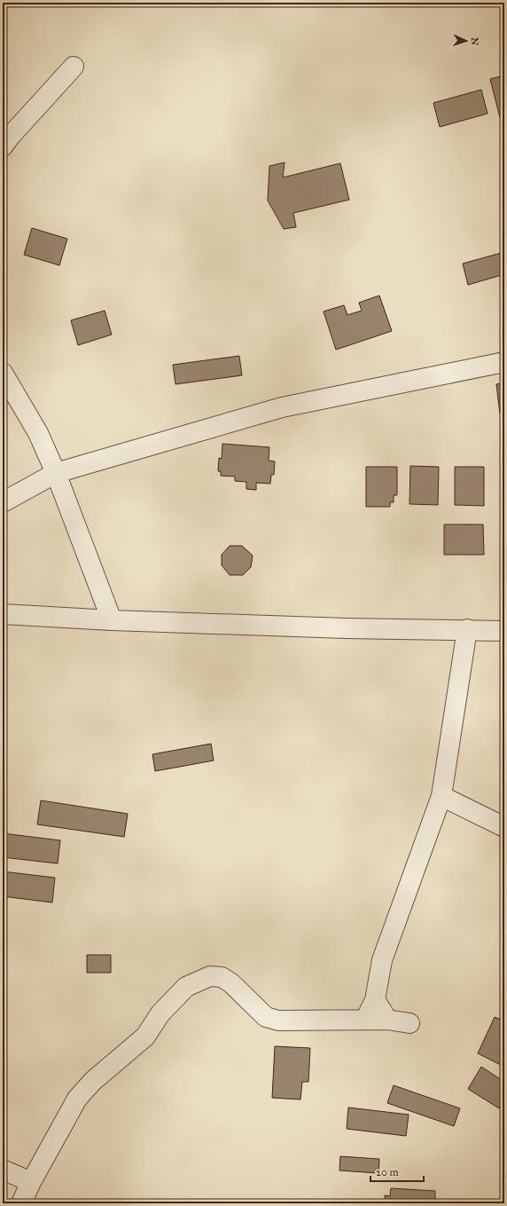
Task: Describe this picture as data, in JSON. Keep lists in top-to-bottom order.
{
  "scale_bar": "20 m",
  "north": "right"
}
